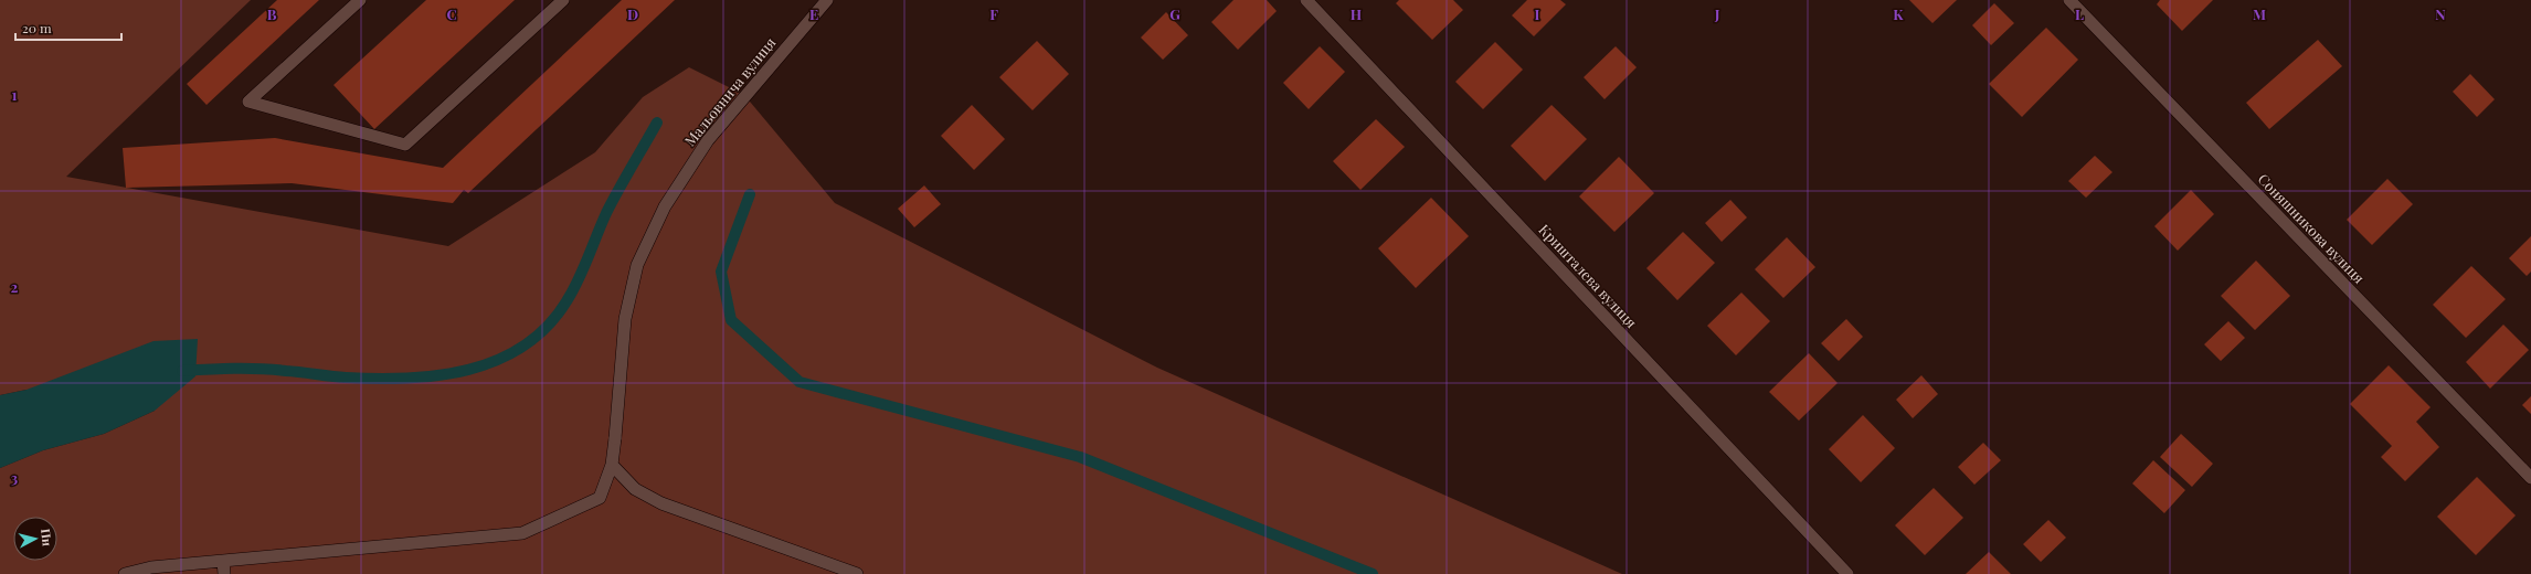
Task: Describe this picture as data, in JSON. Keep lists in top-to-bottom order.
{
  "streets": {
    "street": ["Мальовнича вулиця", "Соняшникова вулиця", "Кришталева вулиця"]
  },
  "scale_bar": "20 m",
  "north": "right",
  "grid": {
    "columns": [
      "B",
      "C",
      "D",
      "E",
      "F",
      "G",
      "H",
      "I",
      "J",
      "K",
      "L",
      "M",
      "N"
    ],
    "rows": ["1", "2", "3"]
  }
}
